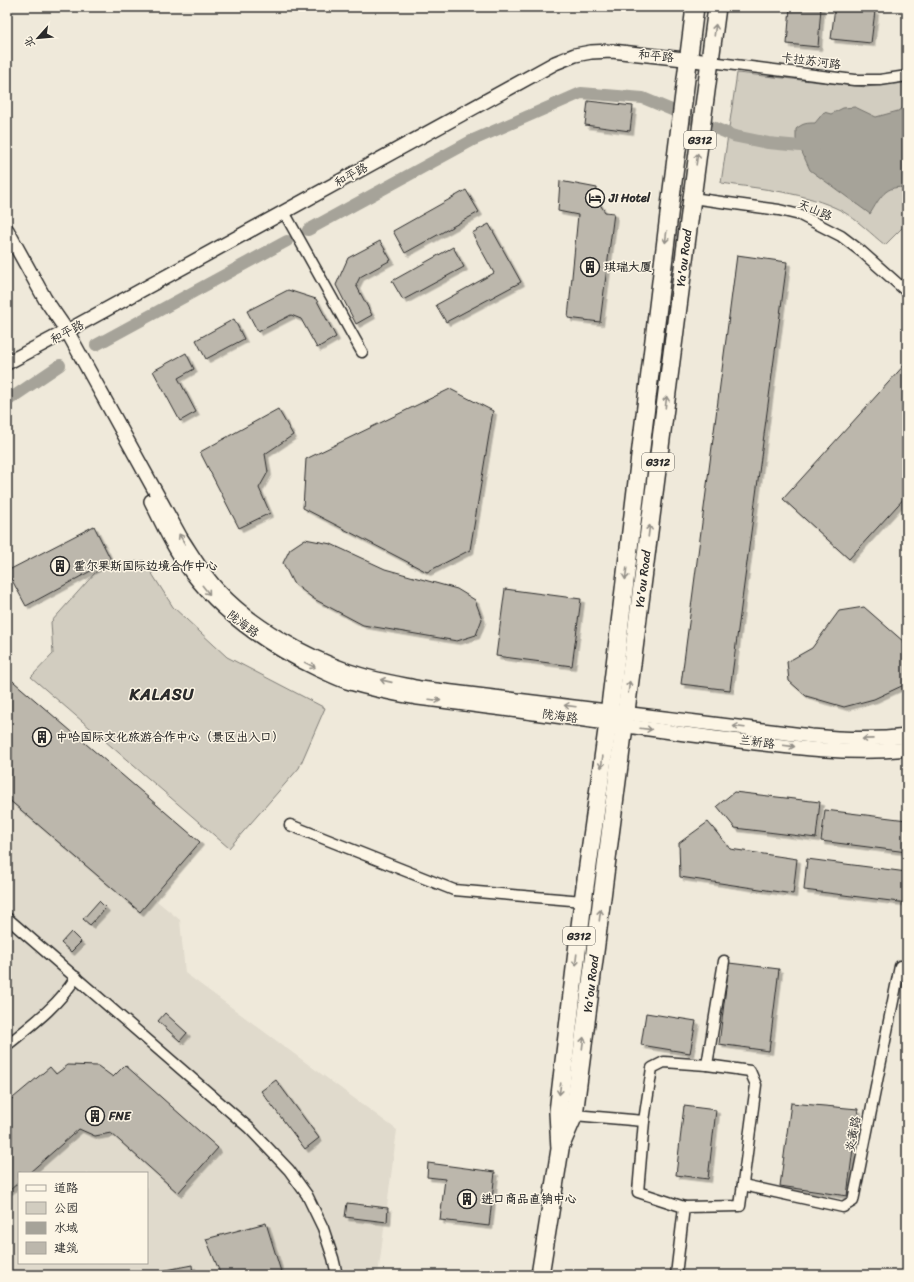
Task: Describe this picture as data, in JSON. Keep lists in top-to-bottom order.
{
  "streets": {
    "highway": ["G312", "Ya'ou Road"],
    "street": [
      "和平路",
      "卡拉苏河路",
      "天山路",
      "陇海路",
      "兰新路",
      "炎黄路"
    ]
  },
  "crossings": [
    ["和平路", "卡拉苏河路"],
    ["和平路", "Ya'ou Road"],
    ["和平路", "陇海路"],
    ["卡拉苏河路", "Ya'ou Road"],
    ["天山路", "Ya'ou Road"],
    ["Ya'ou Road", "陇海路"],
    ["Ya'ou Road", "兰新路"],
    ["陇海路", "兰新路"]
  ],
  "districts": ["KALASU"],
  "places": {
    "hotel": ["Ji Hotel"],
    "building": [
      "琪瑞大厦",
      "霍尔果斯国际边境合作中心",
      "中哈国际文化旅游合作中心（景区出入口）",
      "FNE",
      "进口商品直销中心"
    ]
  },
  "legend": [
    "道路",
    "公园",
    "水域",
    "建筑"
  ],
  "north": "bottom left"
}
